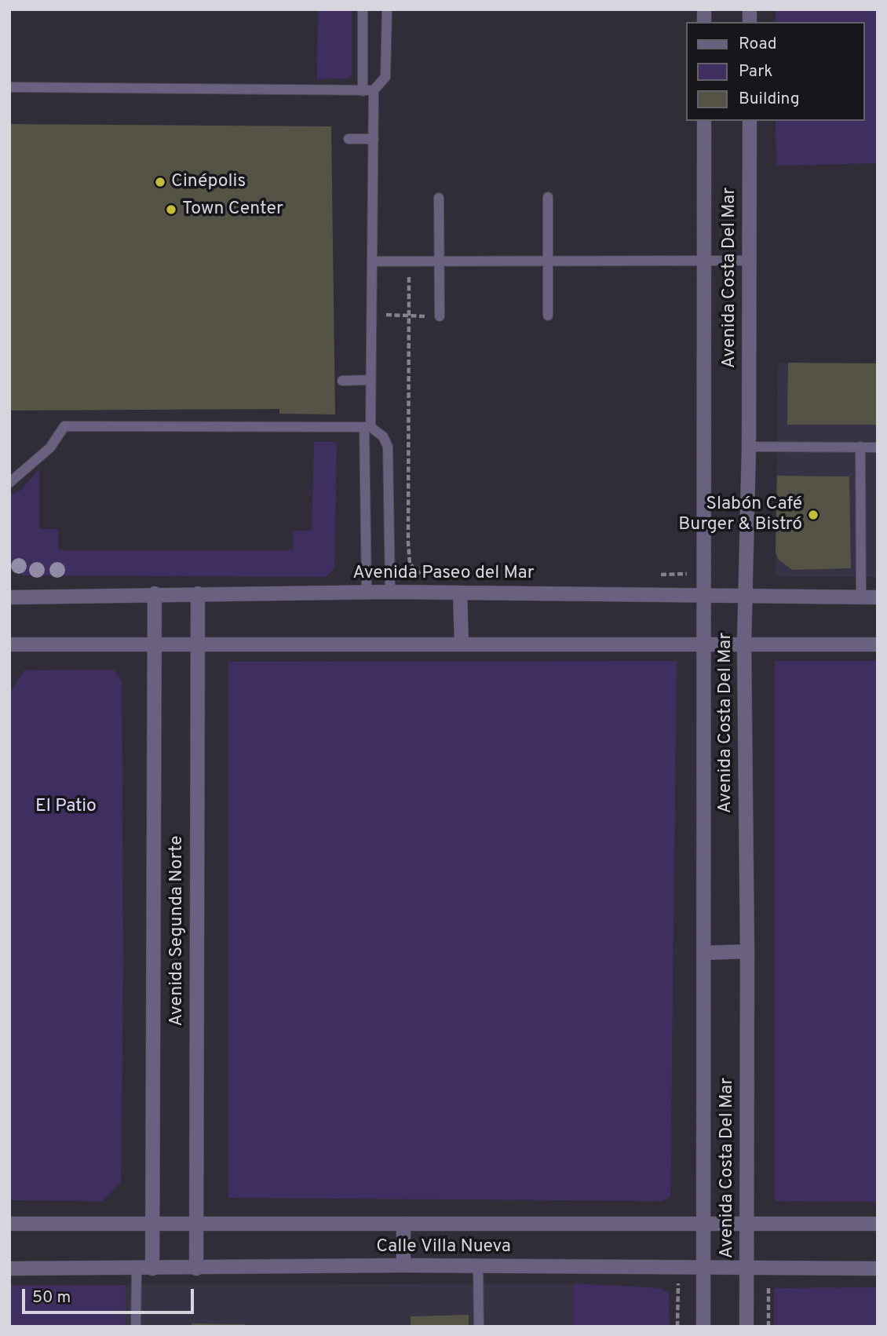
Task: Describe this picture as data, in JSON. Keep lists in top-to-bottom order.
{
  "streets": {
    "street": [
      "Avenida Costa Del Mar",
      "Avenida Paseo del Mar",
      "Avenida Segunda Norte",
      "Calle Villa Nueva"
    ]
  },
  "crossings": [
    ["Avenida Costa Del Mar", "Avenida Paseo del Mar"],
    ["Avenida Costa Del Mar", "Calle Villa Nueva"],
    ["Avenida Paseo del Mar", "Avenida Segunda Norte"],
    ["Avenida Segunda Norte", "Calle Villa Nueva"]
  ],
  "parks": ["El Patio"],
  "places": ["Cinépolis", "Town Center", "Slabón Café Burger & Bistró"],
  "legend": ["Road", "Park", "Building"],
  "scale_bar": "50 m"
}
